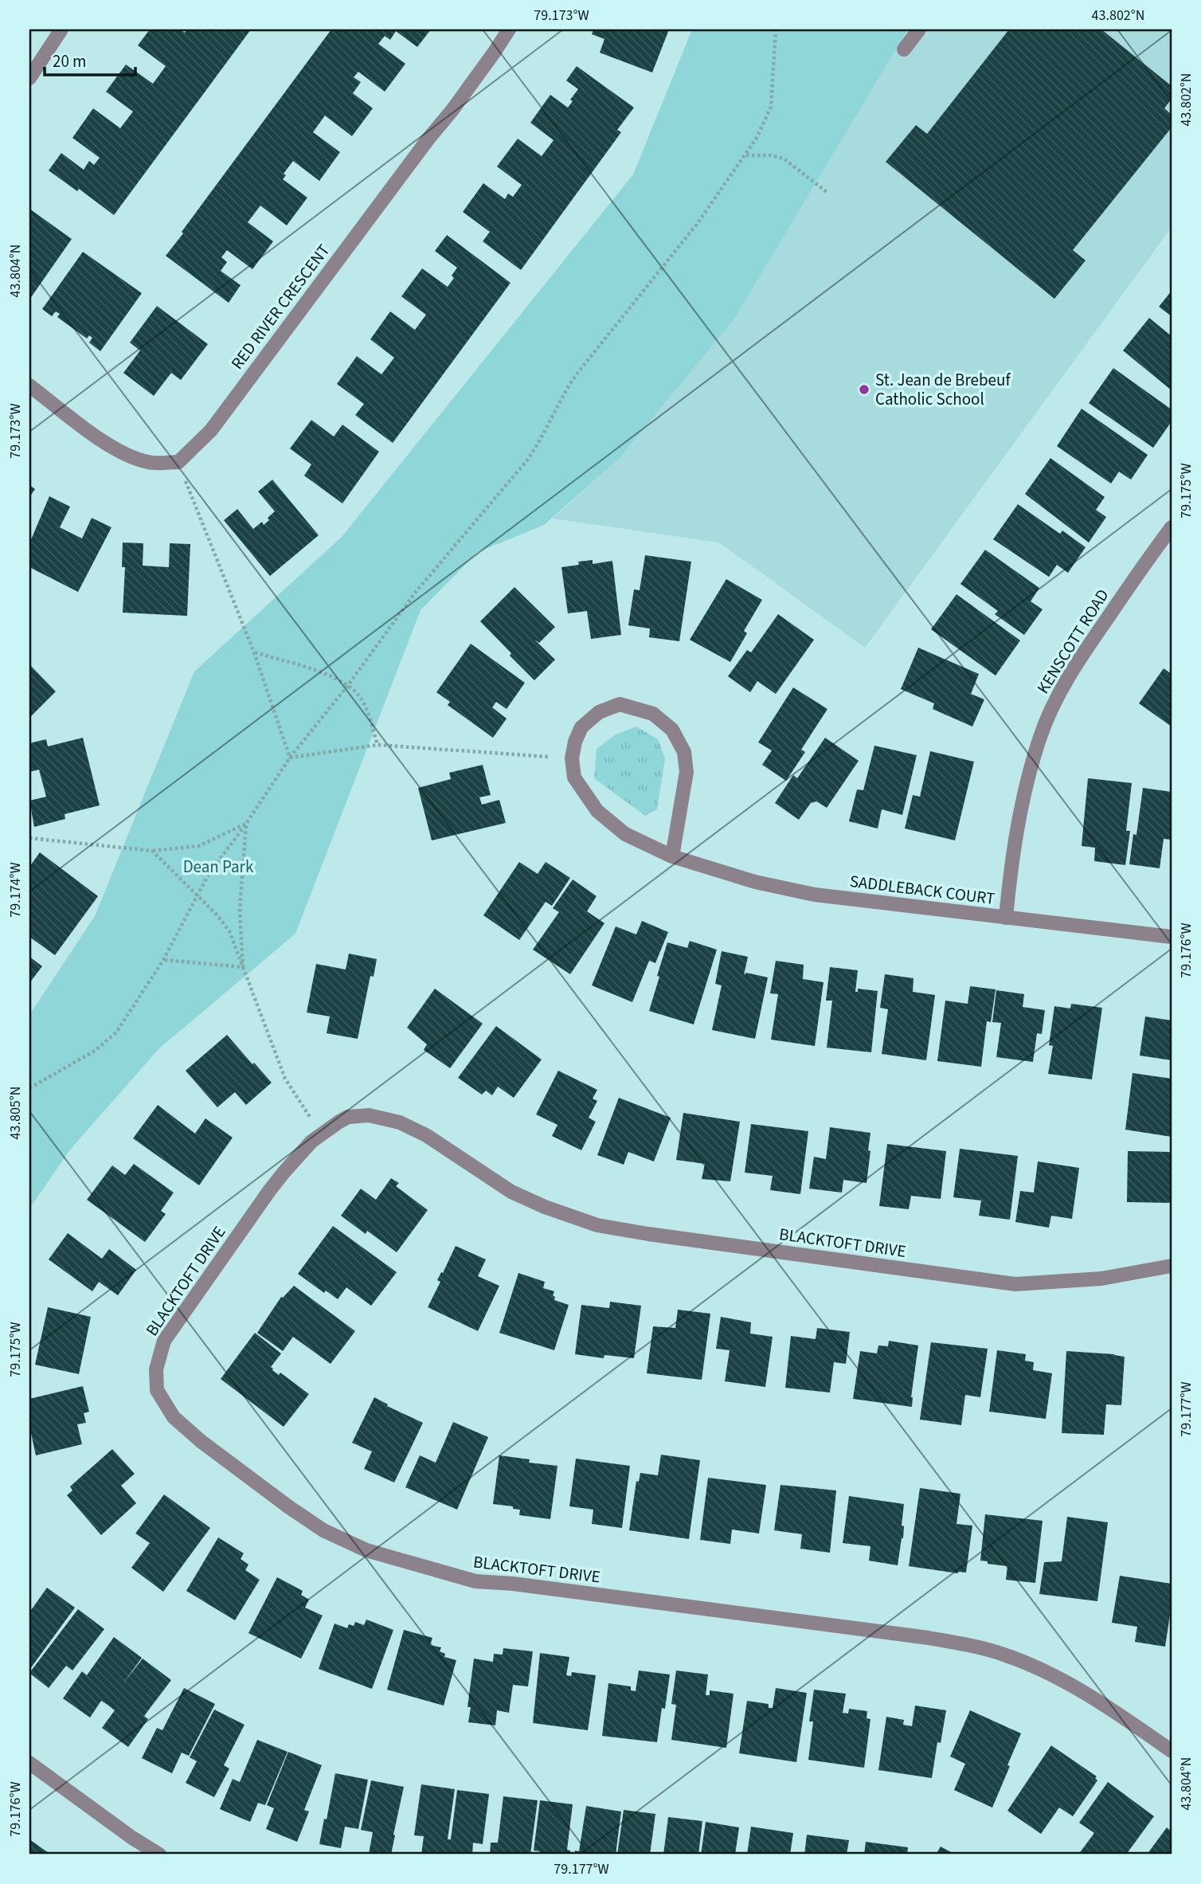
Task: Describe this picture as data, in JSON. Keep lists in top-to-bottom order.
{
  "streets": {
    "street": [
      "RED RIVER CRESCENT",
      "KENSCOTT ROAD",
      "SADDLEBACK COURT",
      "BLACKTOFT DRIVE"
    ]
  },
  "crossings": [
    ["KENSCOTT ROAD", "SADDLEBACK COURT"]
  ],
  "parks": ["Dean Park"],
  "places": ["St. Jean de Brebeuf Catholic School"],
  "scale_bar": "20 m",
  "coordinates": [
    "79.173°W",
    "43.802°N",
    "43.804°N",
    "79.175°W",
    "79.174°W",
    "79.176°W",
    "43.805°N",
    "79.177°W"
  ]
}
